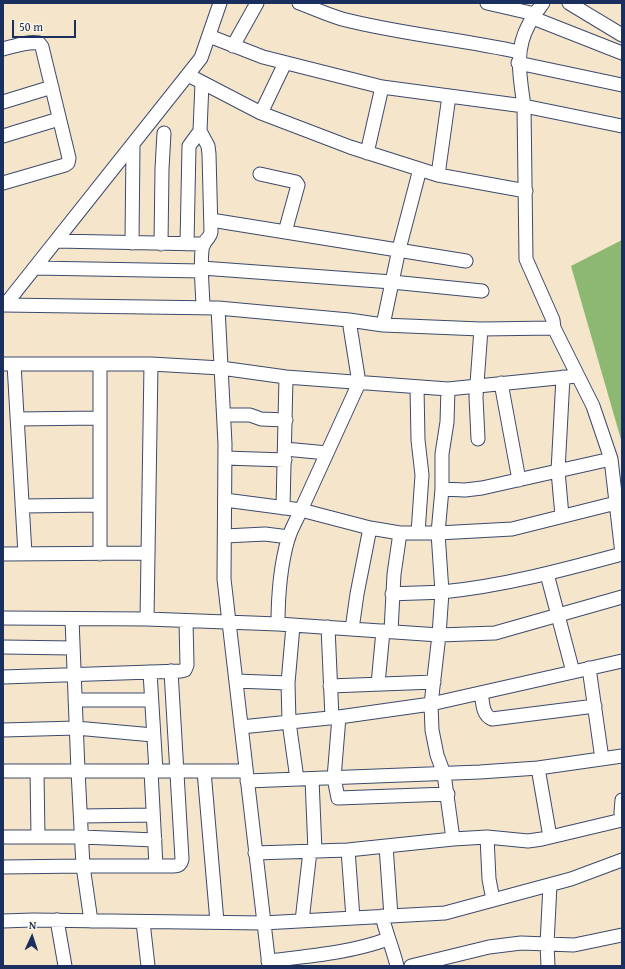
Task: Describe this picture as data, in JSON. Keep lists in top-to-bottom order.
{
  "scale_bar": "50 m",
  "north": "top"
}
